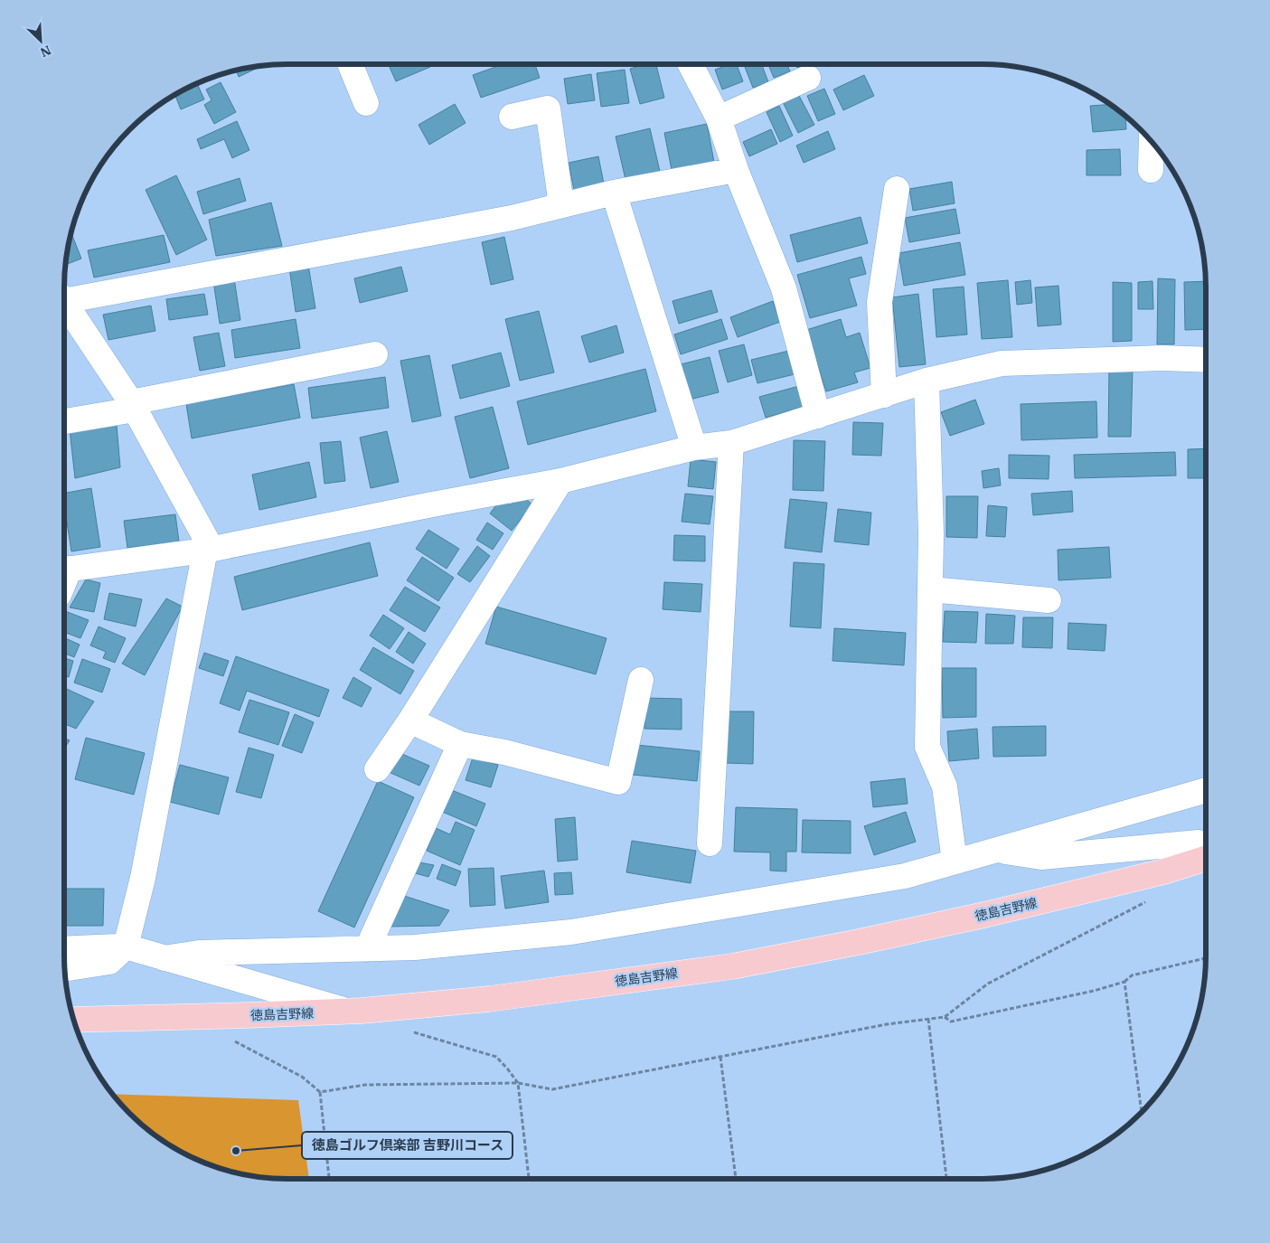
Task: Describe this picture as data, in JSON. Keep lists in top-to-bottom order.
{
  "streets": {
    "main road": ["徳島吉野線"]
  },
  "places": ["徳島ゴルフ倶楽部 吉野川コース"],
  "north": "bottom right"
}
